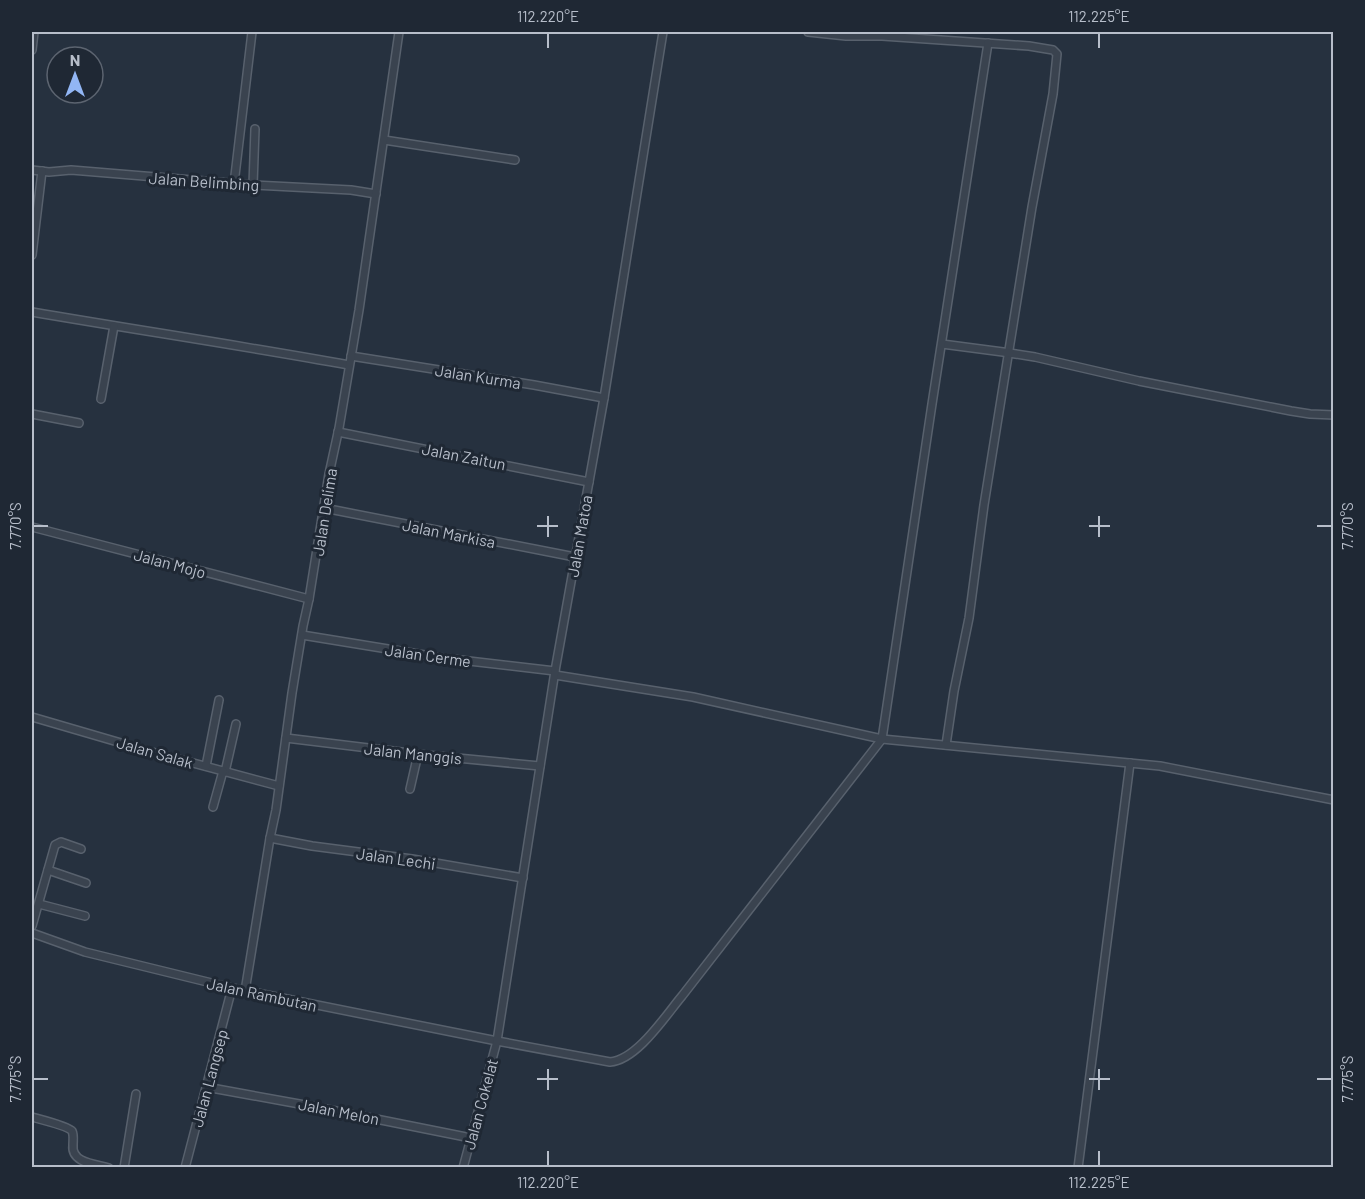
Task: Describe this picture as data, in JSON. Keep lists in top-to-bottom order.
{
  "streets": {
    "street": [
      "Jalan Belimbing",
      "Jalan Kurma",
      "Jalan Zaitun",
      "Jalan Delima",
      "Jalan Markisa",
      "Jalan Matoa",
      "Jalan Mojo",
      "Jalan Cerme",
      "Jalan Salak",
      "Jalan Manggis",
      "Jalan Lechi",
      "Jalan Rambutan",
      "Jalan Langsep",
      "Jalan Cokelat",
      "Jalan Melon"
    ]
  },
  "crossings": [
    ["Jalan Belimbing", "Jalan Delima"],
    ["Jalan Kurma", "Jalan Delima"],
    ["Jalan Kurma", "Jalan Matoa"],
    ["Jalan Zaitun", "Jalan Delima"],
    ["Jalan Zaitun", "Jalan Matoa"],
    ["Jalan Delima", "Jalan Markisa"],
    ["Jalan Delima", "Jalan Mojo"],
    ["Jalan Delima", "Jalan Cerme"],
    ["Jalan Delima", "Jalan Salak"],
    ["Jalan Delima", "Jalan Manggis"],
    ["Jalan Delima", "Jalan Lechi"],
    ["Jalan Delima", "Jalan Rambutan"],
    ["Jalan Markisa", "Jalan Matoa"],
    ["Jalan Matoa", "Jalan Cerme"],
    ["Jalan Matoa", "Jalan Manggis"],
    ["Jalan Matoa", "Jalan Lechi"],
    ["Jalan Matoa", "Jalan Rambutan"],
    ["Jalan Matoa", "Jalan Cokelat"],
    ["Jalan Cerme", "Jalan Rambutan"],
    ["Jalan Rambutan", "Jalan Langsep"],
    ["Jalan Rambutan", "Jalan Cokelat"],
    ["Jalan Langsep", "Jalan Melon"],
    ["Jalan Cokelat", "Jalan Melon"]
  ],
  "north": "top",
  "coordinates": [
    "112.220°E",
    "112.225°E",
    "7.770°S",
    "7.775°S"
  ]
}
